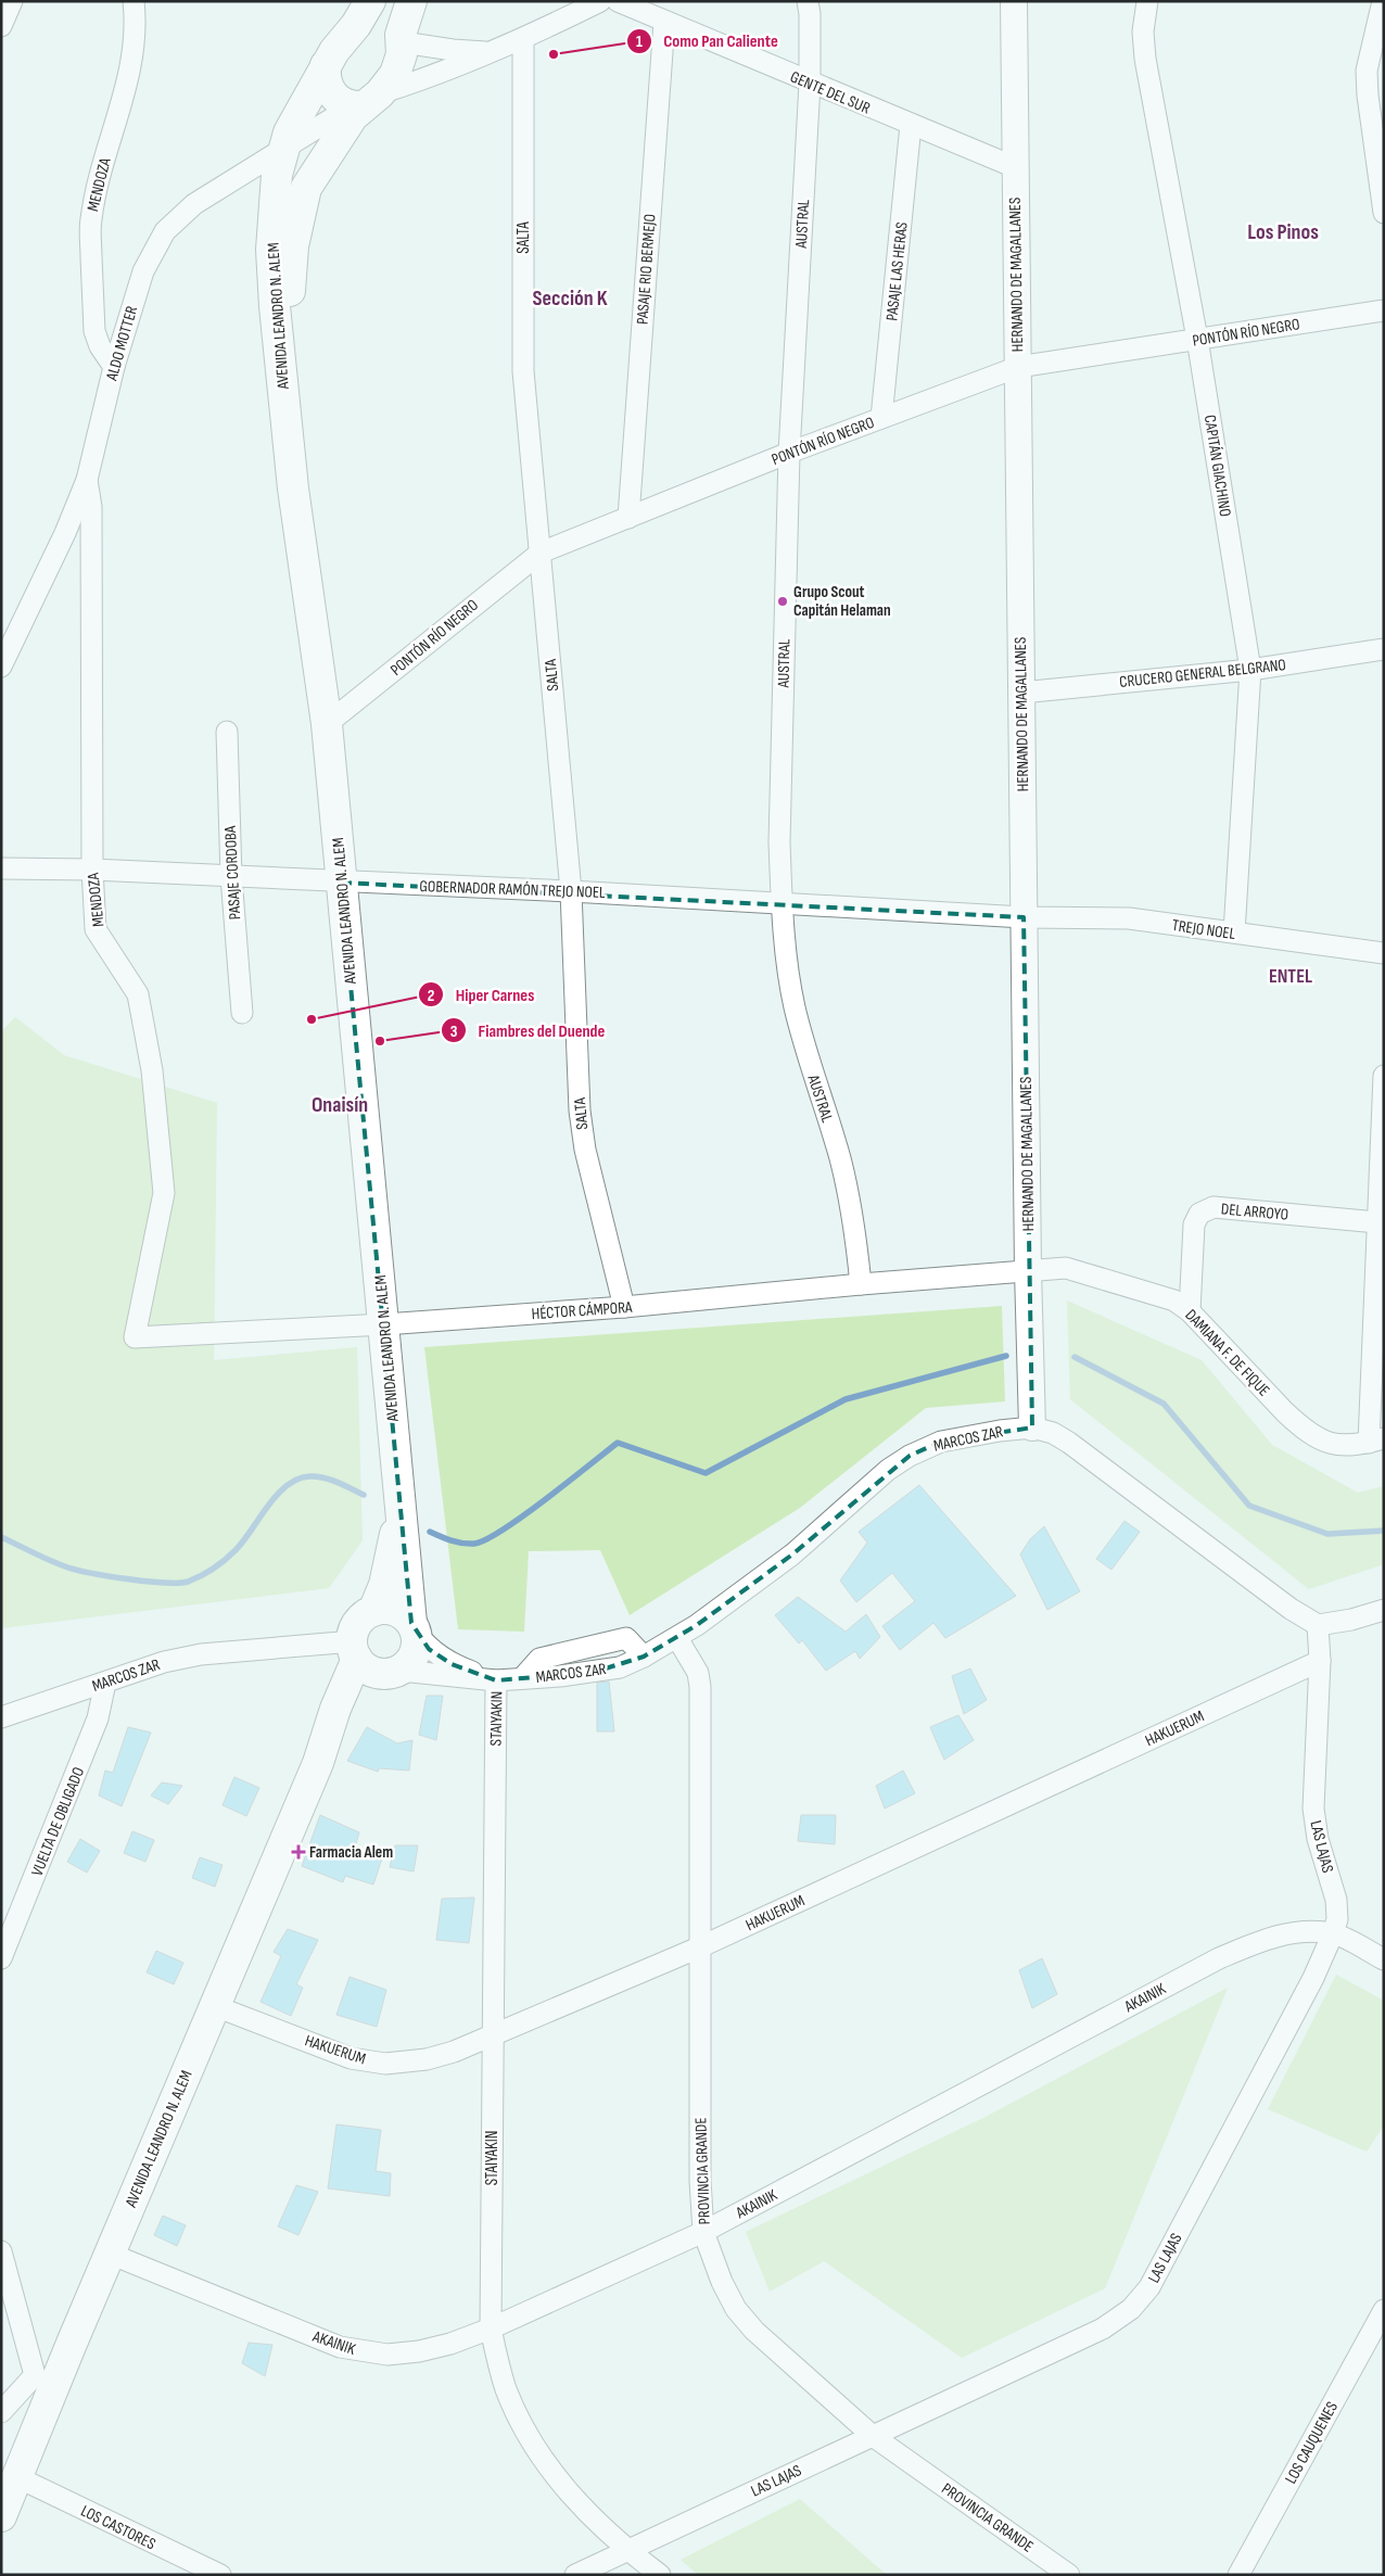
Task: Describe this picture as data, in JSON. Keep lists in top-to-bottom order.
{
  "streets": {
    "highway": ["AVENIDA LEANDRO N. ALEM"],
    "main road": ["HERNANDO DE MAGALLANES"],
    "street": [
      "GENTE DEL SUR",
      "MENDOZA",
      "AUSTRAL",
      "SALTA",
      "PASAJE RIO BERMEJO",
      "PASAJE LAS HERAS",
      "PONTÓN RÍO NEGRO",
      "ALDO MOTTER",
      "CAPITÁN GIACHINO",
      "CRUCERO GENERAL BELGRANO",
      "PASAJE CORDOBA",
      "GOBERNADOR RAMÓN TREJO NOEL",
      "TREJO NOEL",
      "DEL ARROYO",
      "HÉCTOR CÁMPORA",
      "DAMIANA F. DE FIQUE",
      "MARCOS ZAR",
      "STAIYAKIN",
      "HAKUERUM",
      "VUELTA DE OBLIGADO",
      "LAS LAJAS",
      "AKAINIK",
      "PROVINCIA GRANDE",
      "LOS CAUQUENES",
      "LOS CASTORES"
    ]
  },
  "crossings": [
    ["GENTE DEL SUR", "AUSTRAL"],
    ["GENTE DEL SUR", "PASAJE RIO BERMEJO"],
    ["GENTE DEL SUR", "PASAJE LAS HERAS"],
    ["GENTE DEL SUR", "HERNANDO DE MAGALLANES"],
    ["MENDOZA", "ALDO MOTTER"],
    ["MENDOZA", "GOBERNADOR RAMÓN TREJO NOEL"],
    ["MENDOZA", "HÉCTOR CÁMPORA"],
    ["AUSTRAL", "PONTÓN RÍO NEGRO"],
    ["AUSTRAL", "GOBERNADOR RAMÓN TREJO NOEL"],
    ["AUSTRAL", "HÉCTOR CÁMPORA"],
    ["SALTA", "PONTÓN RÍO NEGRO"],
    ["SALTA", "ALDO MOTTER"],
    ["SALTA", "GOBERNADOR RAMÓN TREJO NOEL"],
    ["SALTA", "HÉCTOR CÁMPORA"],
    ["PASAJE RIO BERMEJO", "PONTÓN RÍO NEGRO"],
    ["PASAJE LAS HERAS", "PONTÓN RÍO NEGRO"],
    ["HERNANDO DE MAGALLANES", "PONTÓN RÍO NEGRO"],
    ["HERNANDO DE MAGALLANES", "CRUCERO GENERAL BELGRANO"],
    ["HERNANDO DE MAGALLANES", "GOBERNADOR RAMÓN TREJO NOEL"],
    ["HERNANDO DE MAGALLANES", "TREJO NOEL"],
    ["HERNANDO DE MAGALLANES", "HÉCTOR CÁMPORA"],
    ["HERNANDO DE MAGALLANES", "DAMIANA F. DE FIQUE"],
    ["HERNANDO DE MAGALLANES", "MARCOS ZAR"],
    ["AVENIDA LEANDRO N. ALEM", "PONTÓN RÍO NEGRO"],
    ["AVENIDA LEANDRO N. ALEM", "ALDO MOTTER"],
    ["AVENIDA LEANDRO N. ALEM", "GOBERNADOR RAMÓN TREJO NOEL"],
    ["AVENIDA LEANDRO N. ALEM", "HÉCTOR CÁMPORA"],
    ["AVENIDA LEANDRO N. ALEM", "MARCOS ZAR"],
    ["AVENIDA LEANDRO N. ALEM", "HAKUERUM"],
    ["AVENIDA LEANDRO N. ALEM", "AKAINIK"],
    ["AVENIDA LEANDRO N. ALEM", "LOS CASTORES"],
    ["PONTÓN RÍO NEGRO", "CAPITÁN GIACHINO"],
    ["CAPITÁN GIACHINO", "CRUCERO GENERAL BELGRANO"],
    ["CAPITÁN GIACHINO", "TREJO NOEL"],
    ["PASAJE CORDOBA", "GOBERNADOR RAMÓN TREJO NOEL"],
    ["GOBERNADOR RAMÓN TREJO NOEL", "TREJO NOEL"],
    ["DEL ARROYO", "DAMIANA F. DE FIQUE"],
    ["HÉCTOR CÁMPORA", "DAMIANA F. DE FIQUE"],
    ["MARCOS ZAR", "STAIYAKIN"],
    ["MARCOS ZAR", "VUELTA DE OBLIGADO"],
    ["MARCOS ZAR", "LAS LAJAS"],
    ["MARCOS ZAR", "PROVINCIA GRANDE"],
    ["STAIYAKIN", "HAKUERUM"],
    ["STAIYAKIN", "LAS LAJAS"],
    ["STAIYAKIN", "AKAINIK"],
    ["HAKUERUM", "LAS LAJAS"],
    ["HAKUERUM", "PROVINCIA GRANDE"],
    ["LAS LAJAS", "AKAINIK"],
    ["LAS LAJAS", "PROVINCIA GRANDE"],
    ["AKAINIK", "PROVINCIA GRANDE"]
  ],
  "districts": [
    "Los Pinos",
    "Sección K",
    "ENTEL",
    "Onaisín"
  ],
  "places": {
    "other": [
      "Como Pan Caliente",
      "Grupo Scout Capitán Helaman",
      "Hiper Carnes",
      "Fiambres del Duende"
    ],
    "health": ["Farmacia Alem"]
  }
}
